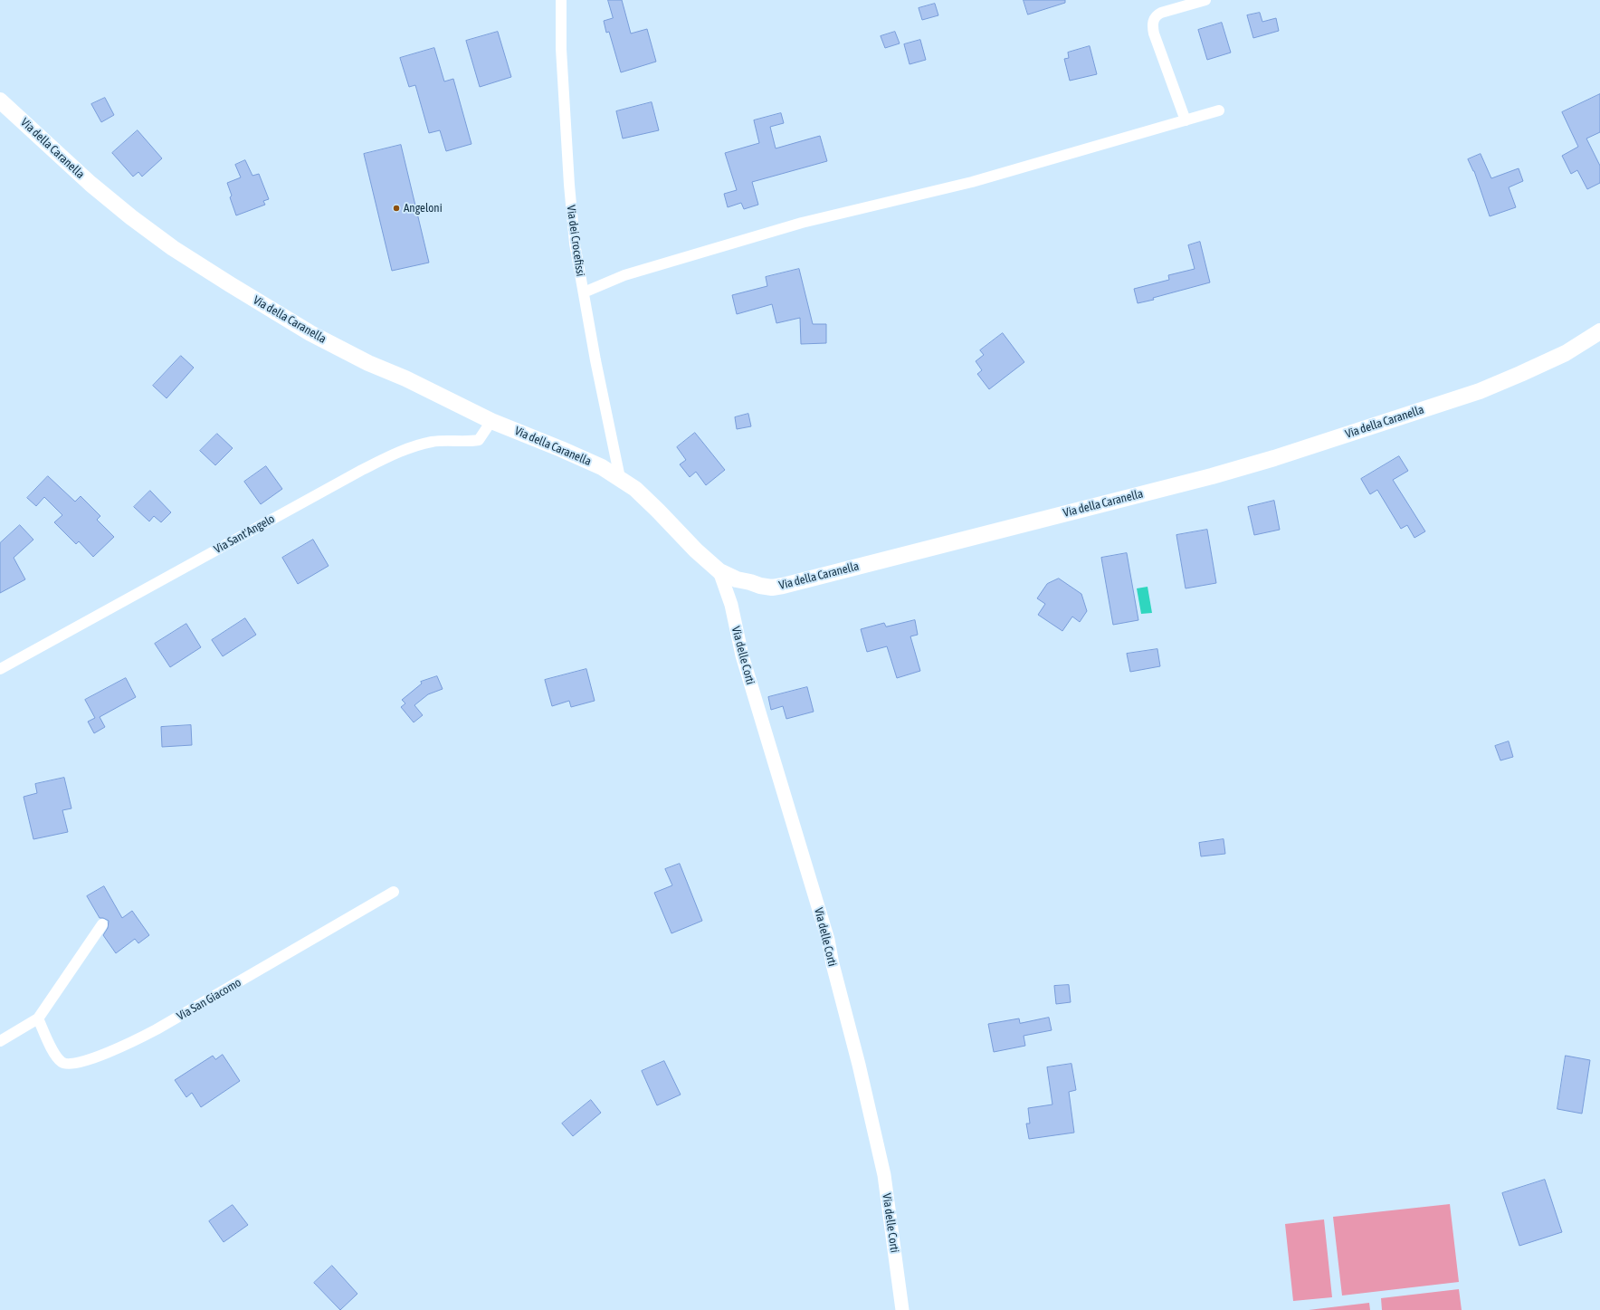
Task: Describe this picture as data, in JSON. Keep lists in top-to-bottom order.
{
  "streets": {
    "main road": ["Via della Caranella"],
    "street": [
      "Via dei Crocefissi",
      "Via Sant'Angelo",
      "Via delle Corti",
      "Via San Giacomo"
    ]
  },
  "crossings": [
    ["Via della Caranella", "Via dei Crocefissi"],
    ["Via della Caranella", "Via Sant'Angelo"],
    ["Via della Caranella", "Via delle Corti"]
  ],
  "places": ["Angeloni"]
}
